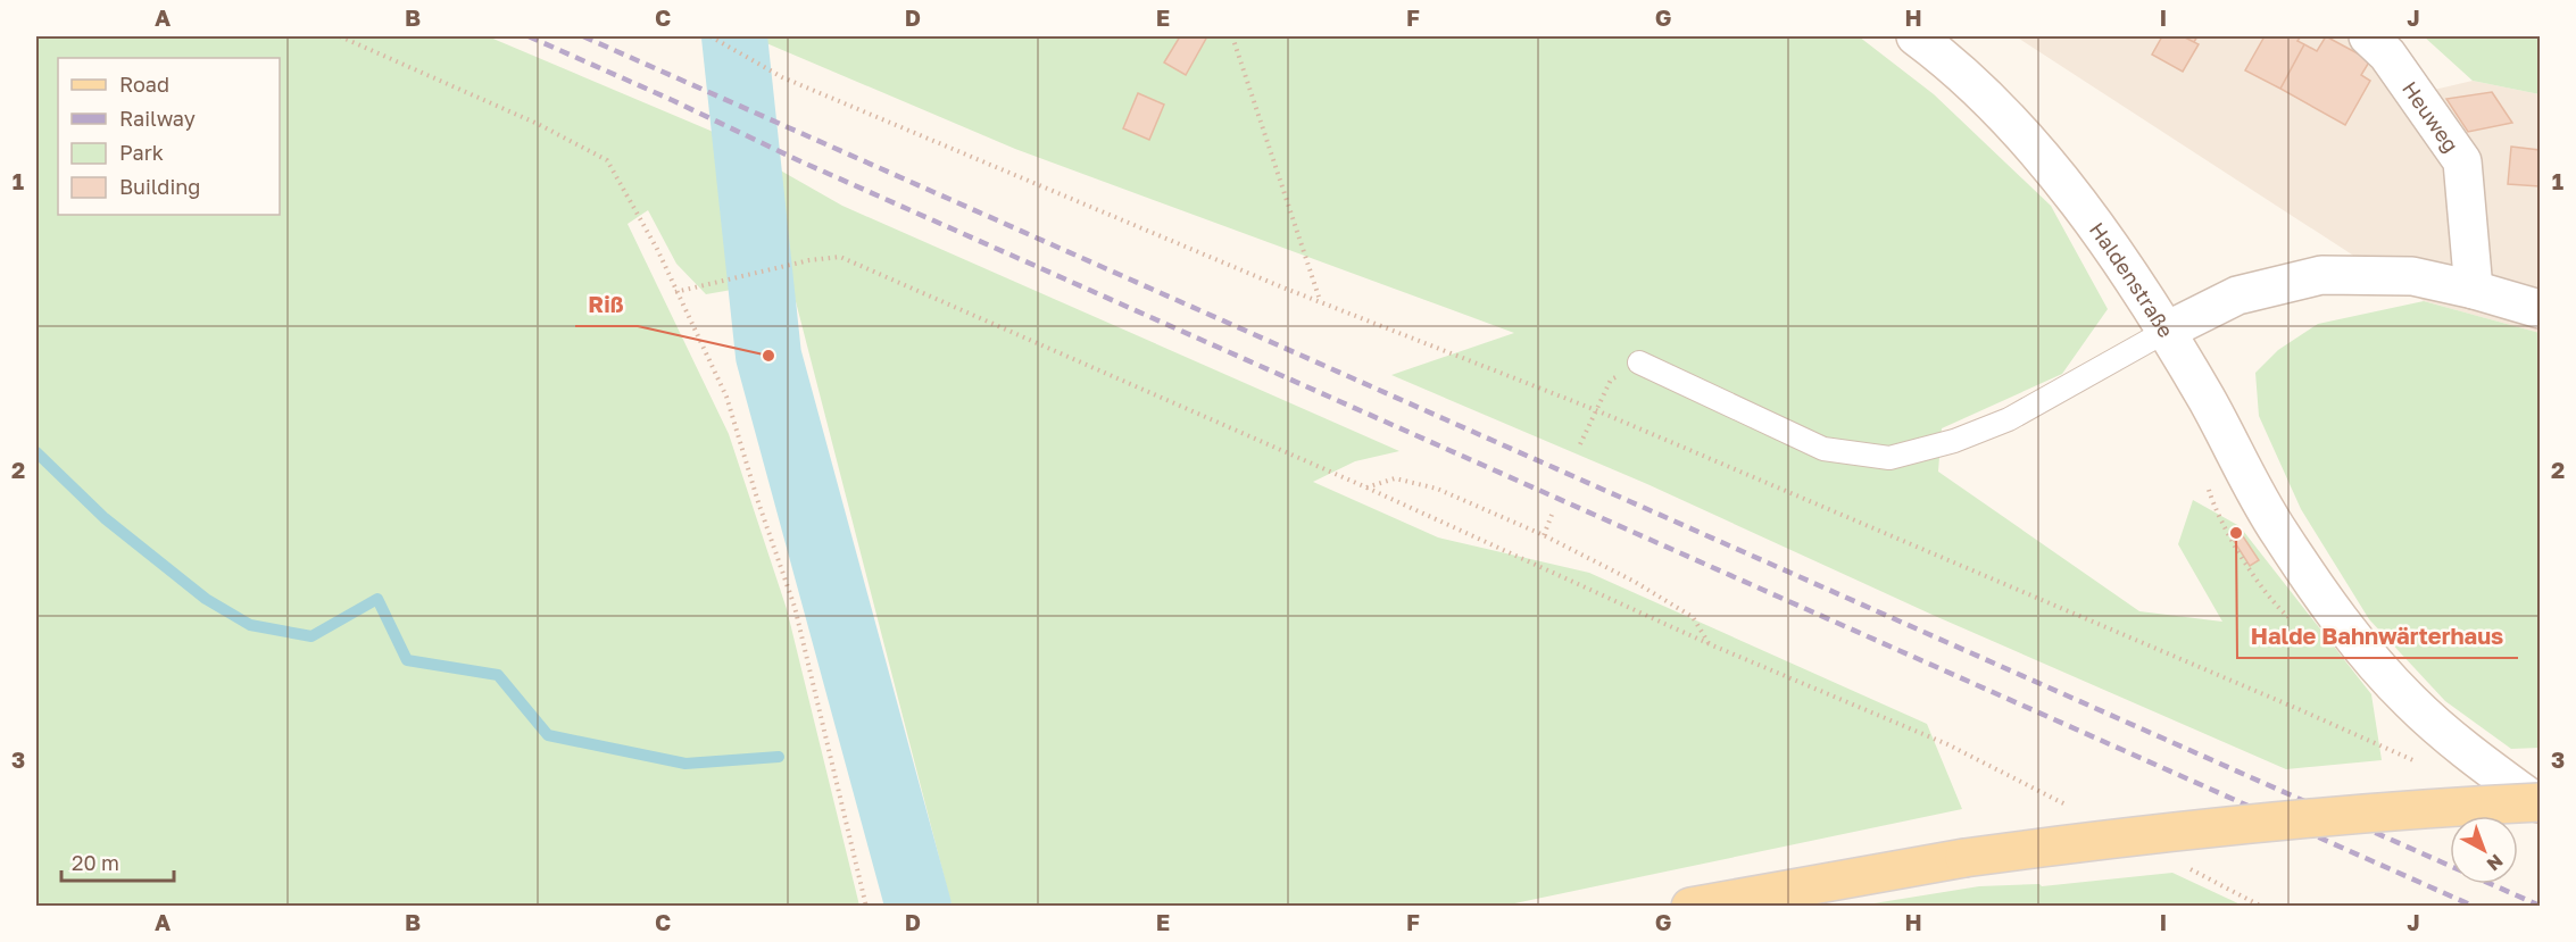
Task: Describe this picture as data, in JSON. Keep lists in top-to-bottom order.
{
  "streets": {
    "street": ["Heuweg", "Haldenstraße"]
  },
  "crossings": [
    ["Heuweg", "Haldenstraße"]
  ],
  "places": ["Riß", "Halde Bahnwärterhaus"],
  "legend": [
    "Road",
    "Railway",
    "Park",
    "Building"
  ],
  "scale_bar": "20 m",
  "north": "bottom right",
  "grid": {
    "columns": [
      "A",
      "B",
      "C",
      "D",
      "E",
      "F",
      "G",
      "H",
      "I",
      "J"
    ],
    "rows": ["1", "2", "3"]
  }
}
